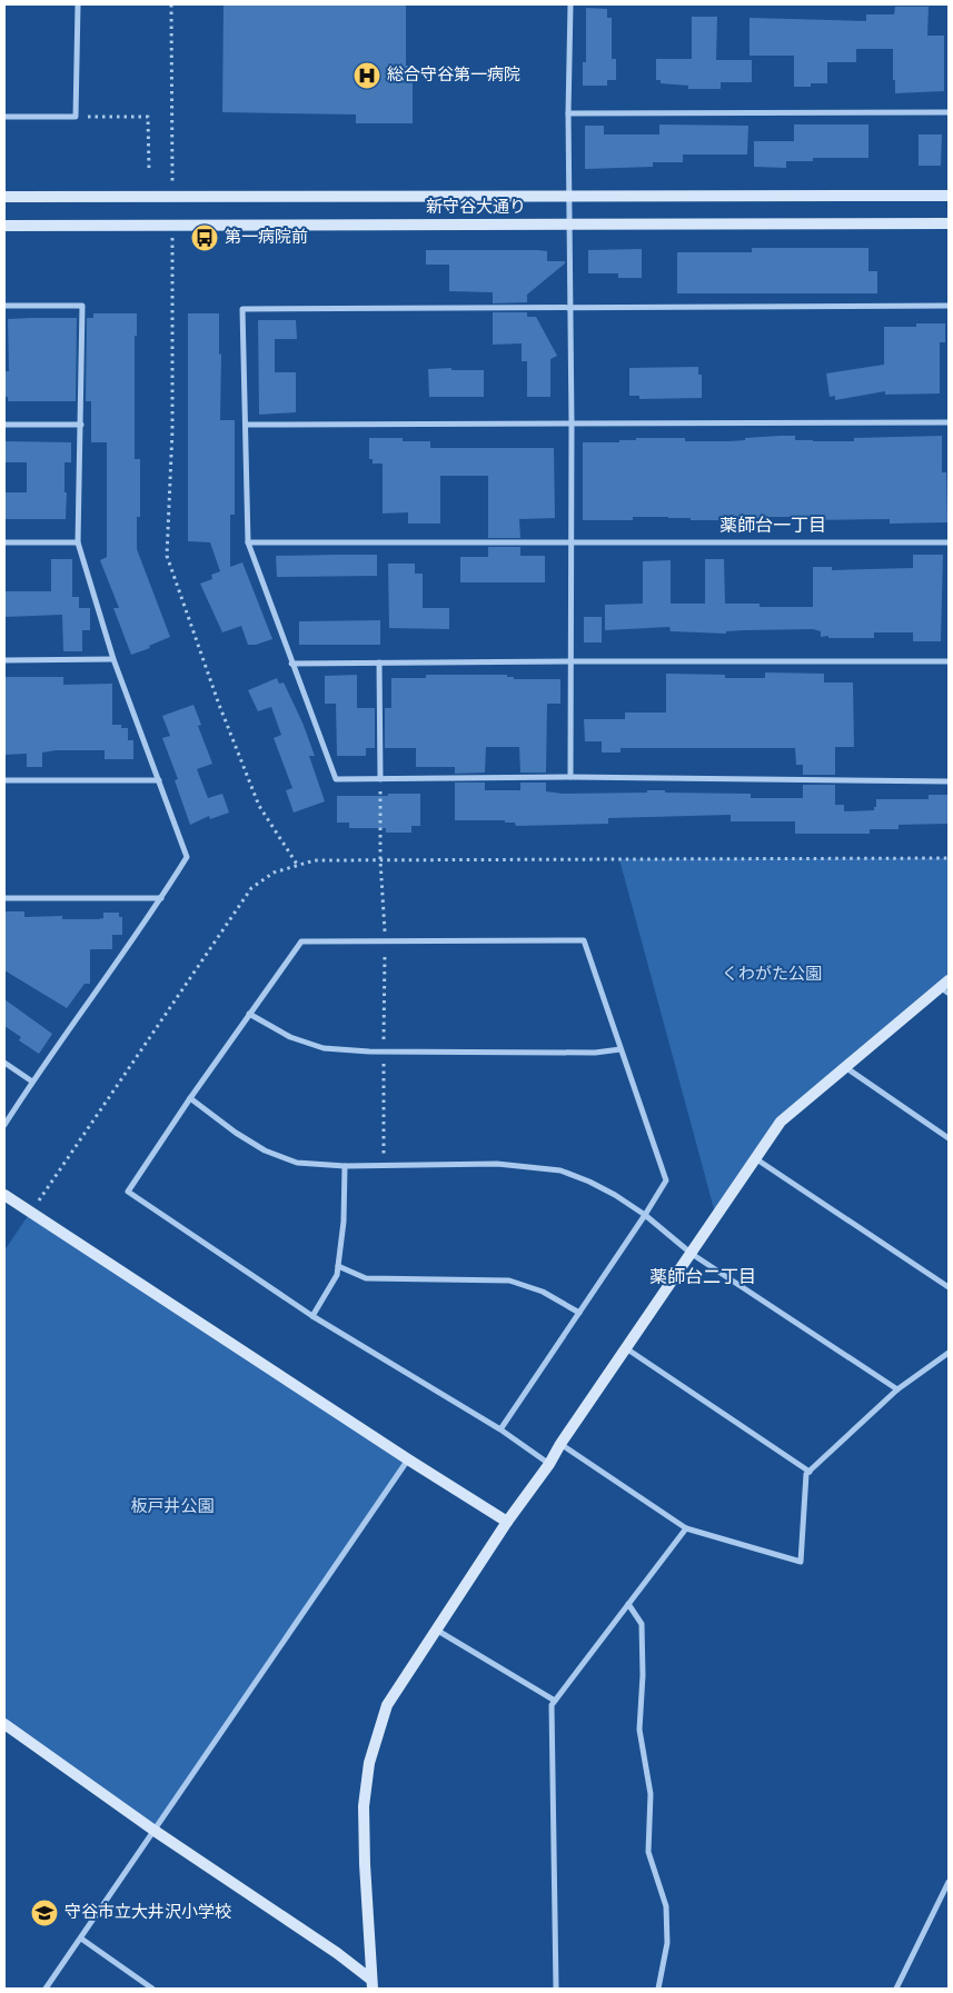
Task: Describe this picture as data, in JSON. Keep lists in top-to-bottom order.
{
  "streets": {
    "street": ["新守谷大通り"]
  },
  "districts": ["薬師台一丁目", "薬師台二丁目"],
  "parks": ["くわがた公園", "板戸井公園"],
  "places": {
    "hospital": ["総合守谷第一病院"],
    "bus stop": ["第一病院前"],
    "school or university": ["守谷市立大井沢小学校"]
  }
}
